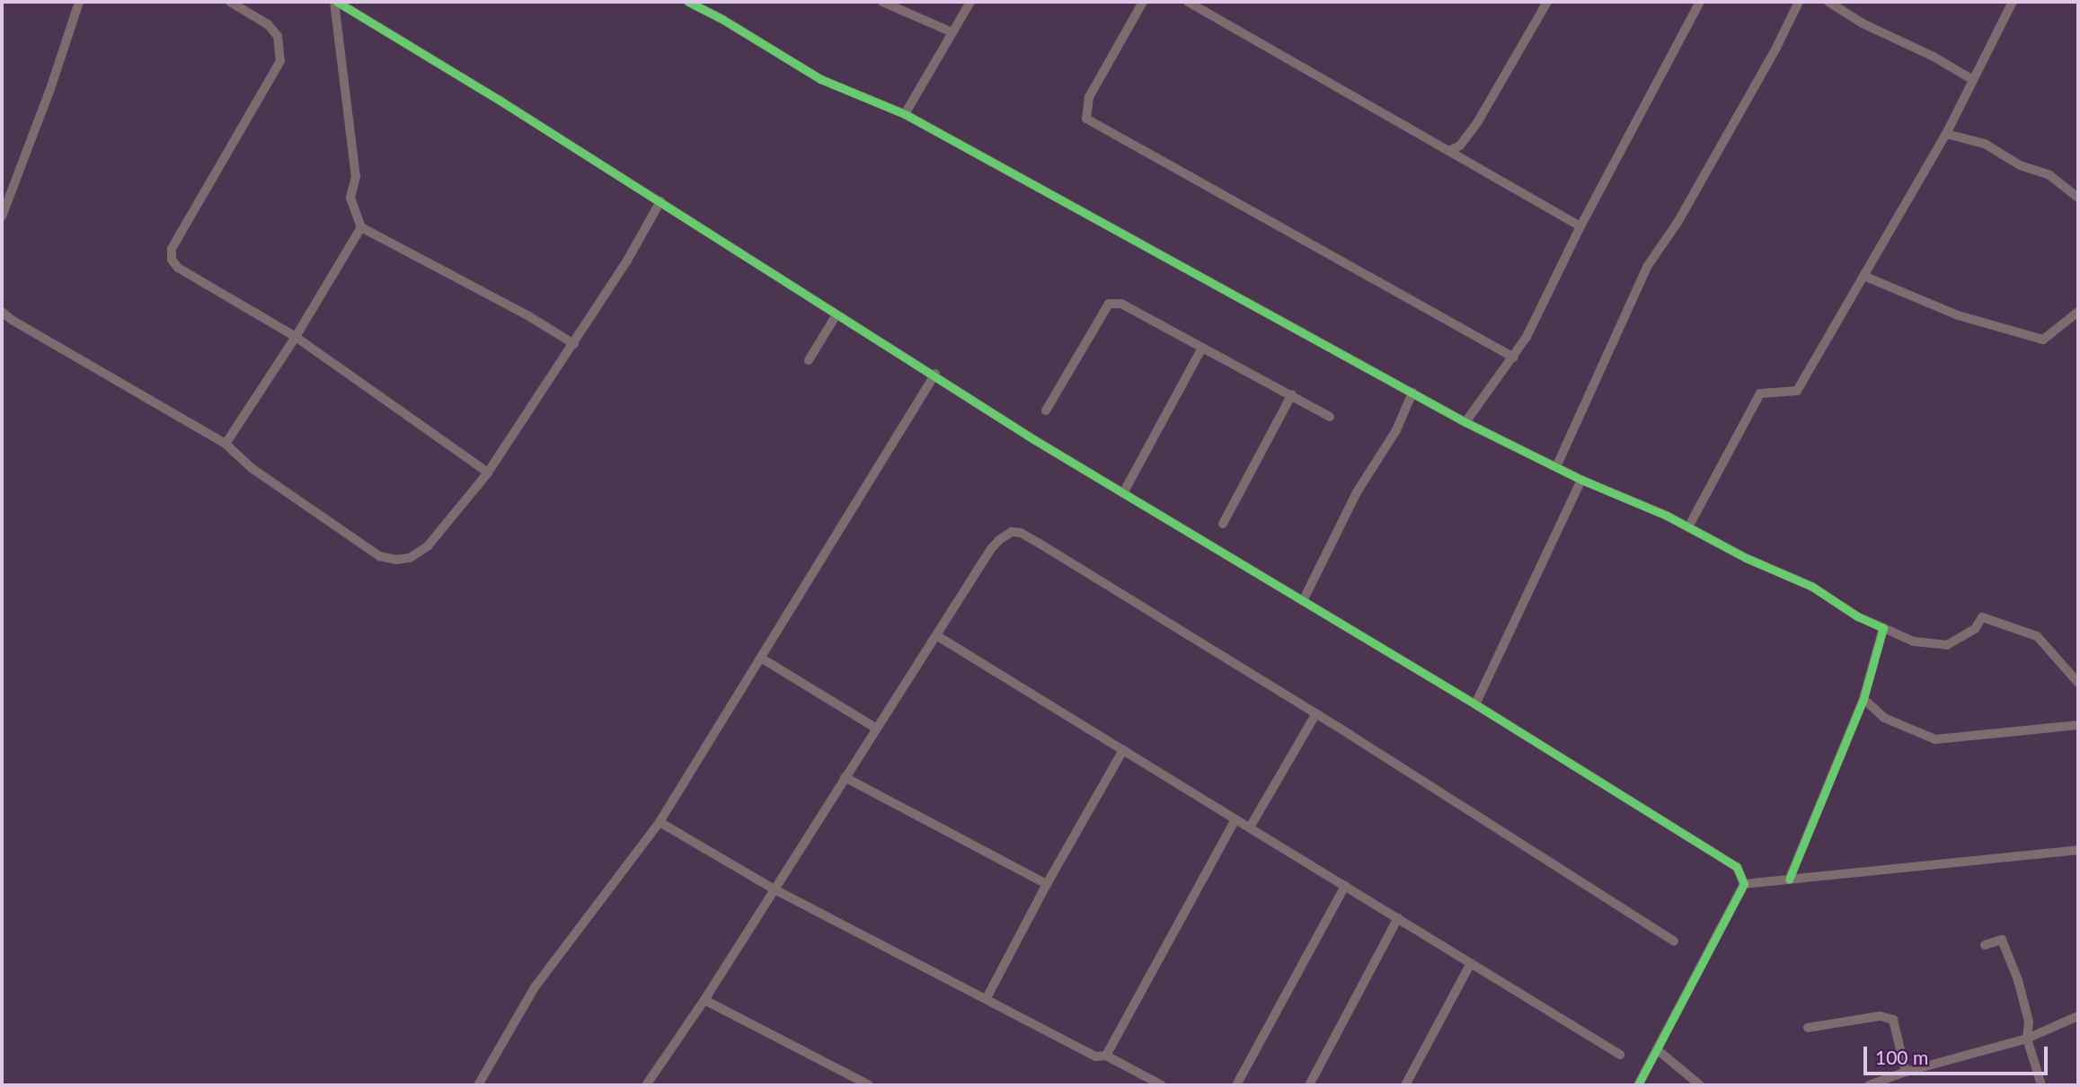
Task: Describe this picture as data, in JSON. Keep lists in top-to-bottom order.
{
  "scale_bar": "100 m"
}
